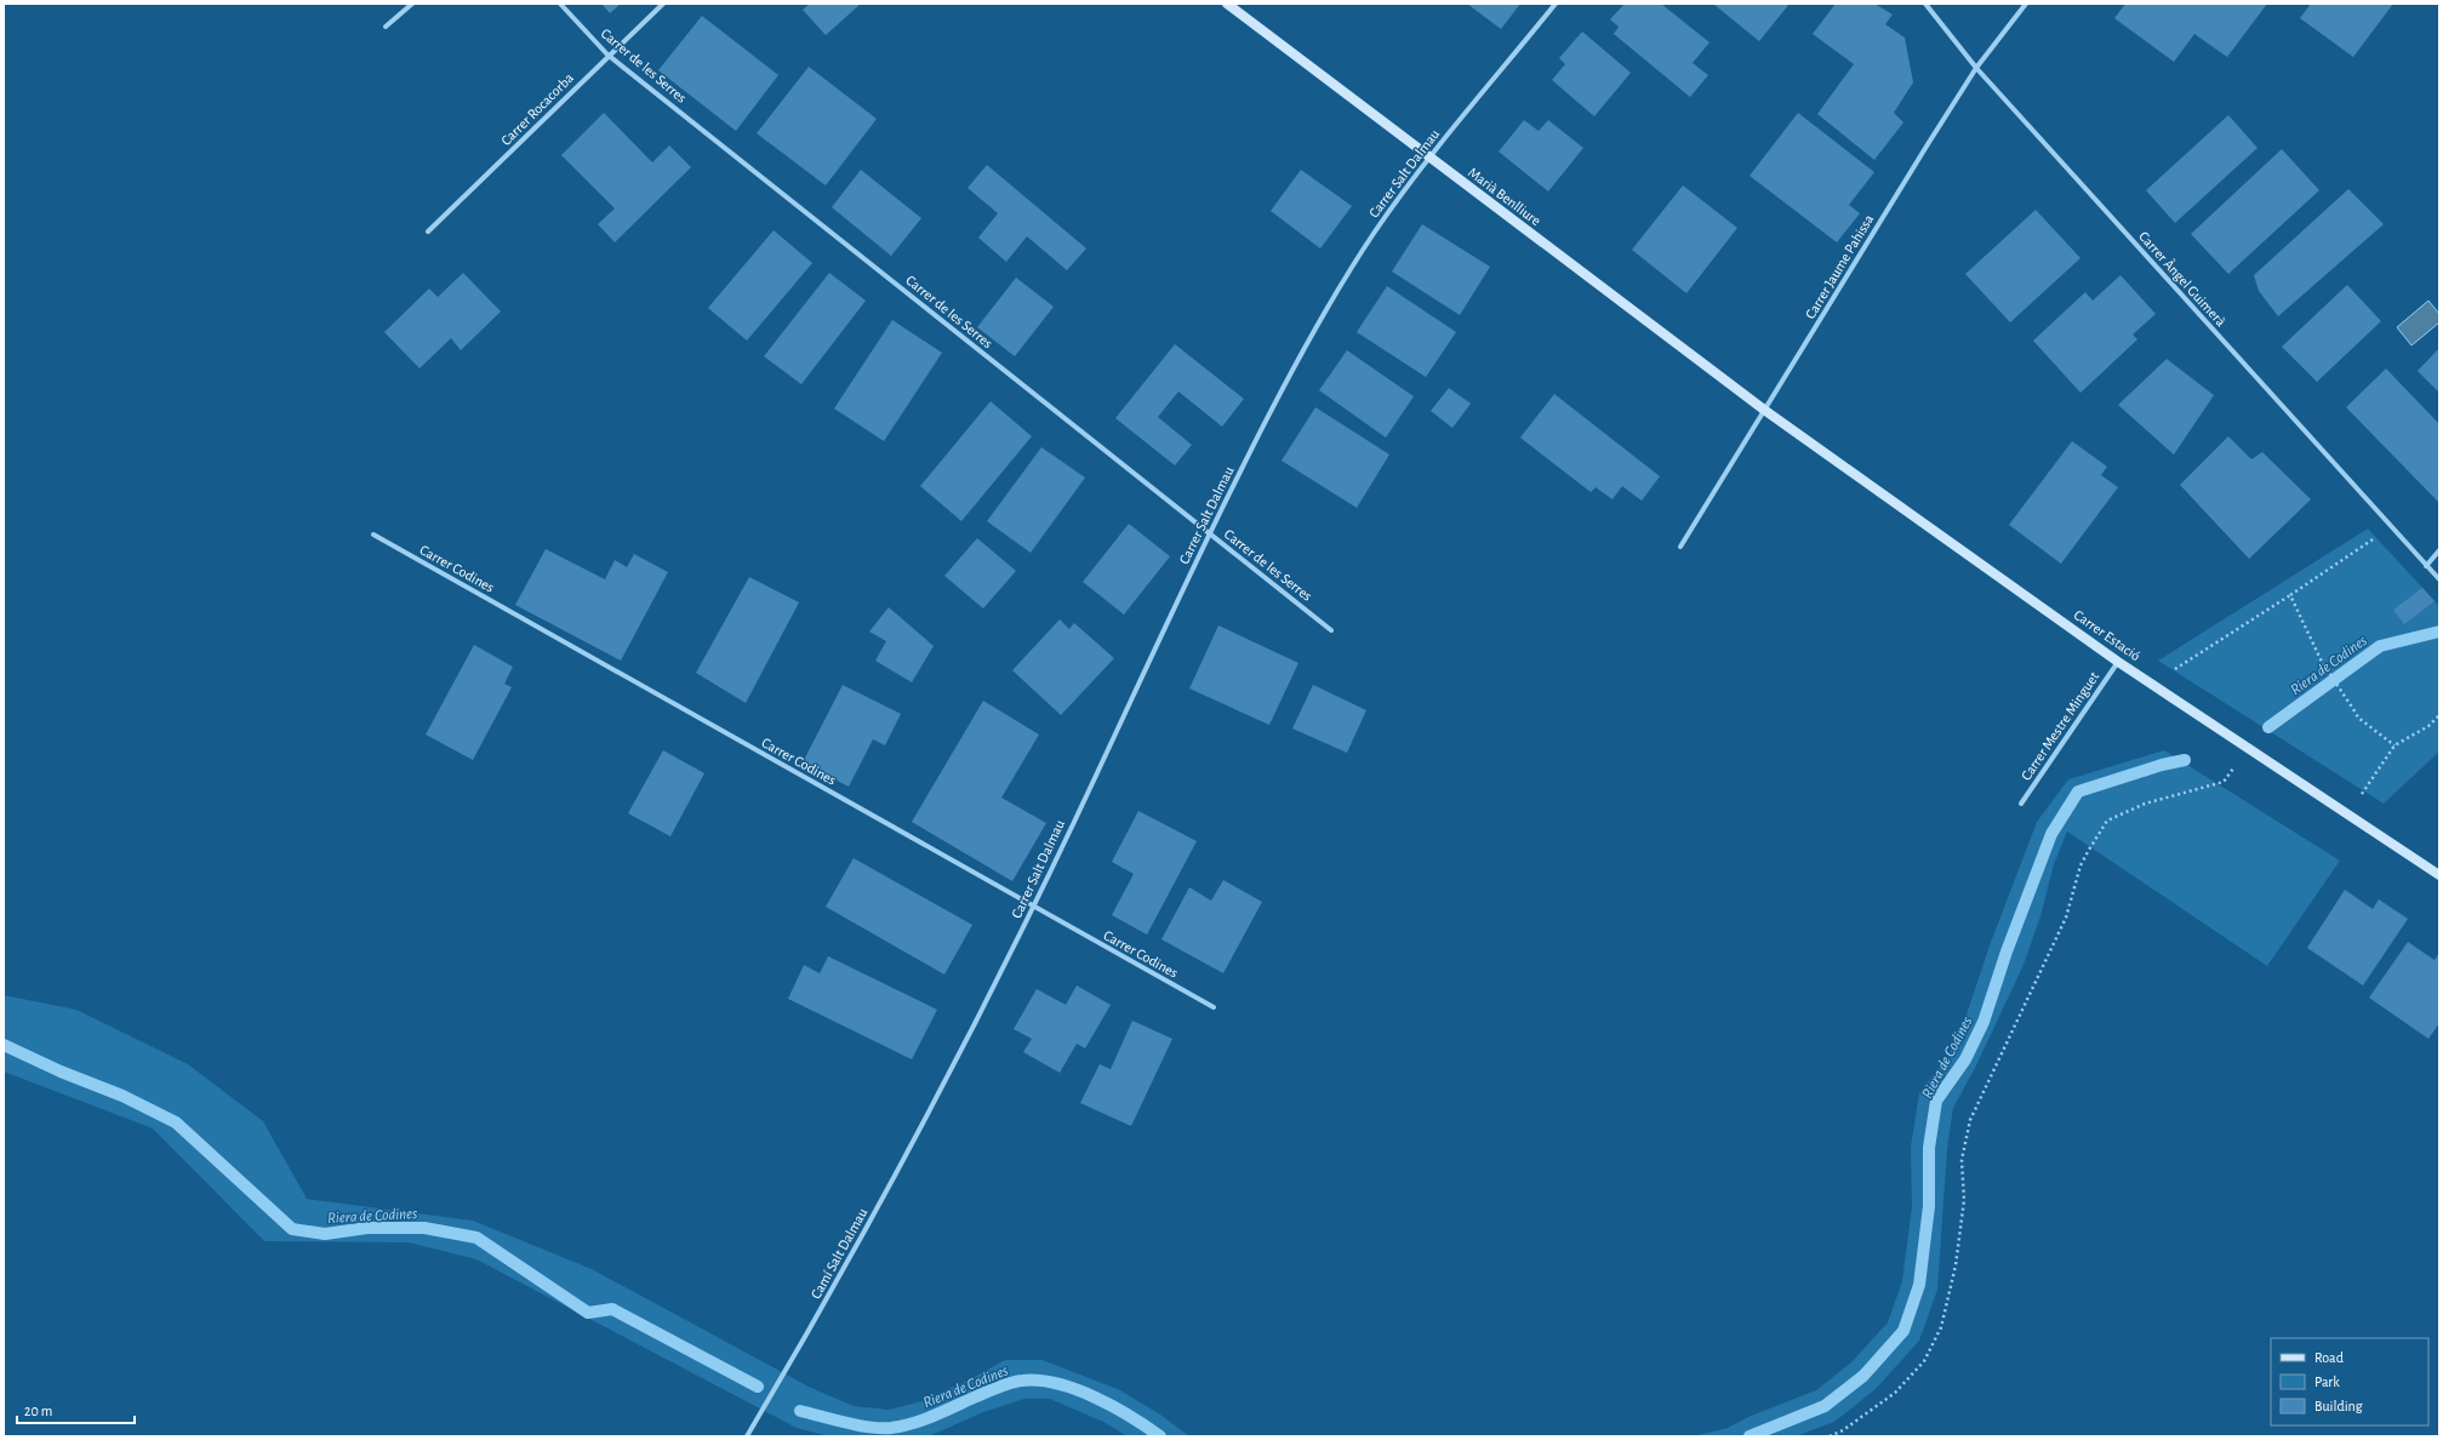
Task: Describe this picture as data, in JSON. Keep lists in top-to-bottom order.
{
  "streets": {
    "street": [
      "Carrer de les Serres",
      "Carrer Rocacorba",
      "Carrer Salt Dalmau",
      "Marià Benlliure",
      "Carrer Jaume Pahissa",
      "Carrer Àngel Guimerà",
      "Carrer Codines",
      "Carrer Estació",
      "Carrer Mestre Minguet",
      "Camí Salt Dalmau"
    ]
  },
  "crossings": [
    ["Carrer de les Serres", "Carrer Rocacorba"],
    ["Carrer de les Serres", "Carrer Salt Dalmau"],
    ["Carrer Salt Dalmau", "Marià Benlliure"],
    ["Carrer Salt Dalmau", "Carrer Codines"],
    ["Carrer Salt Dalmau", "Camí Salt Dalmau"],
    ["Marià Benlliure", "Carrer Jaume Pahissa"],
    ["Marià Benlliure", "Carrer Estació"],
    ["Carrer Jaume Pahissa", "Carrer Àngel Guimerà"],
    ["Carrer Jaume Pahissa", "Carrer Estació"],
    ["Carrer Estació", "Carrer Mestre Minguet"]
  ],
  "water": ["Riera de Codines"],
  "legend": ["Road", "Park", "Building"],
  "scale_bar": "20 m"
}
